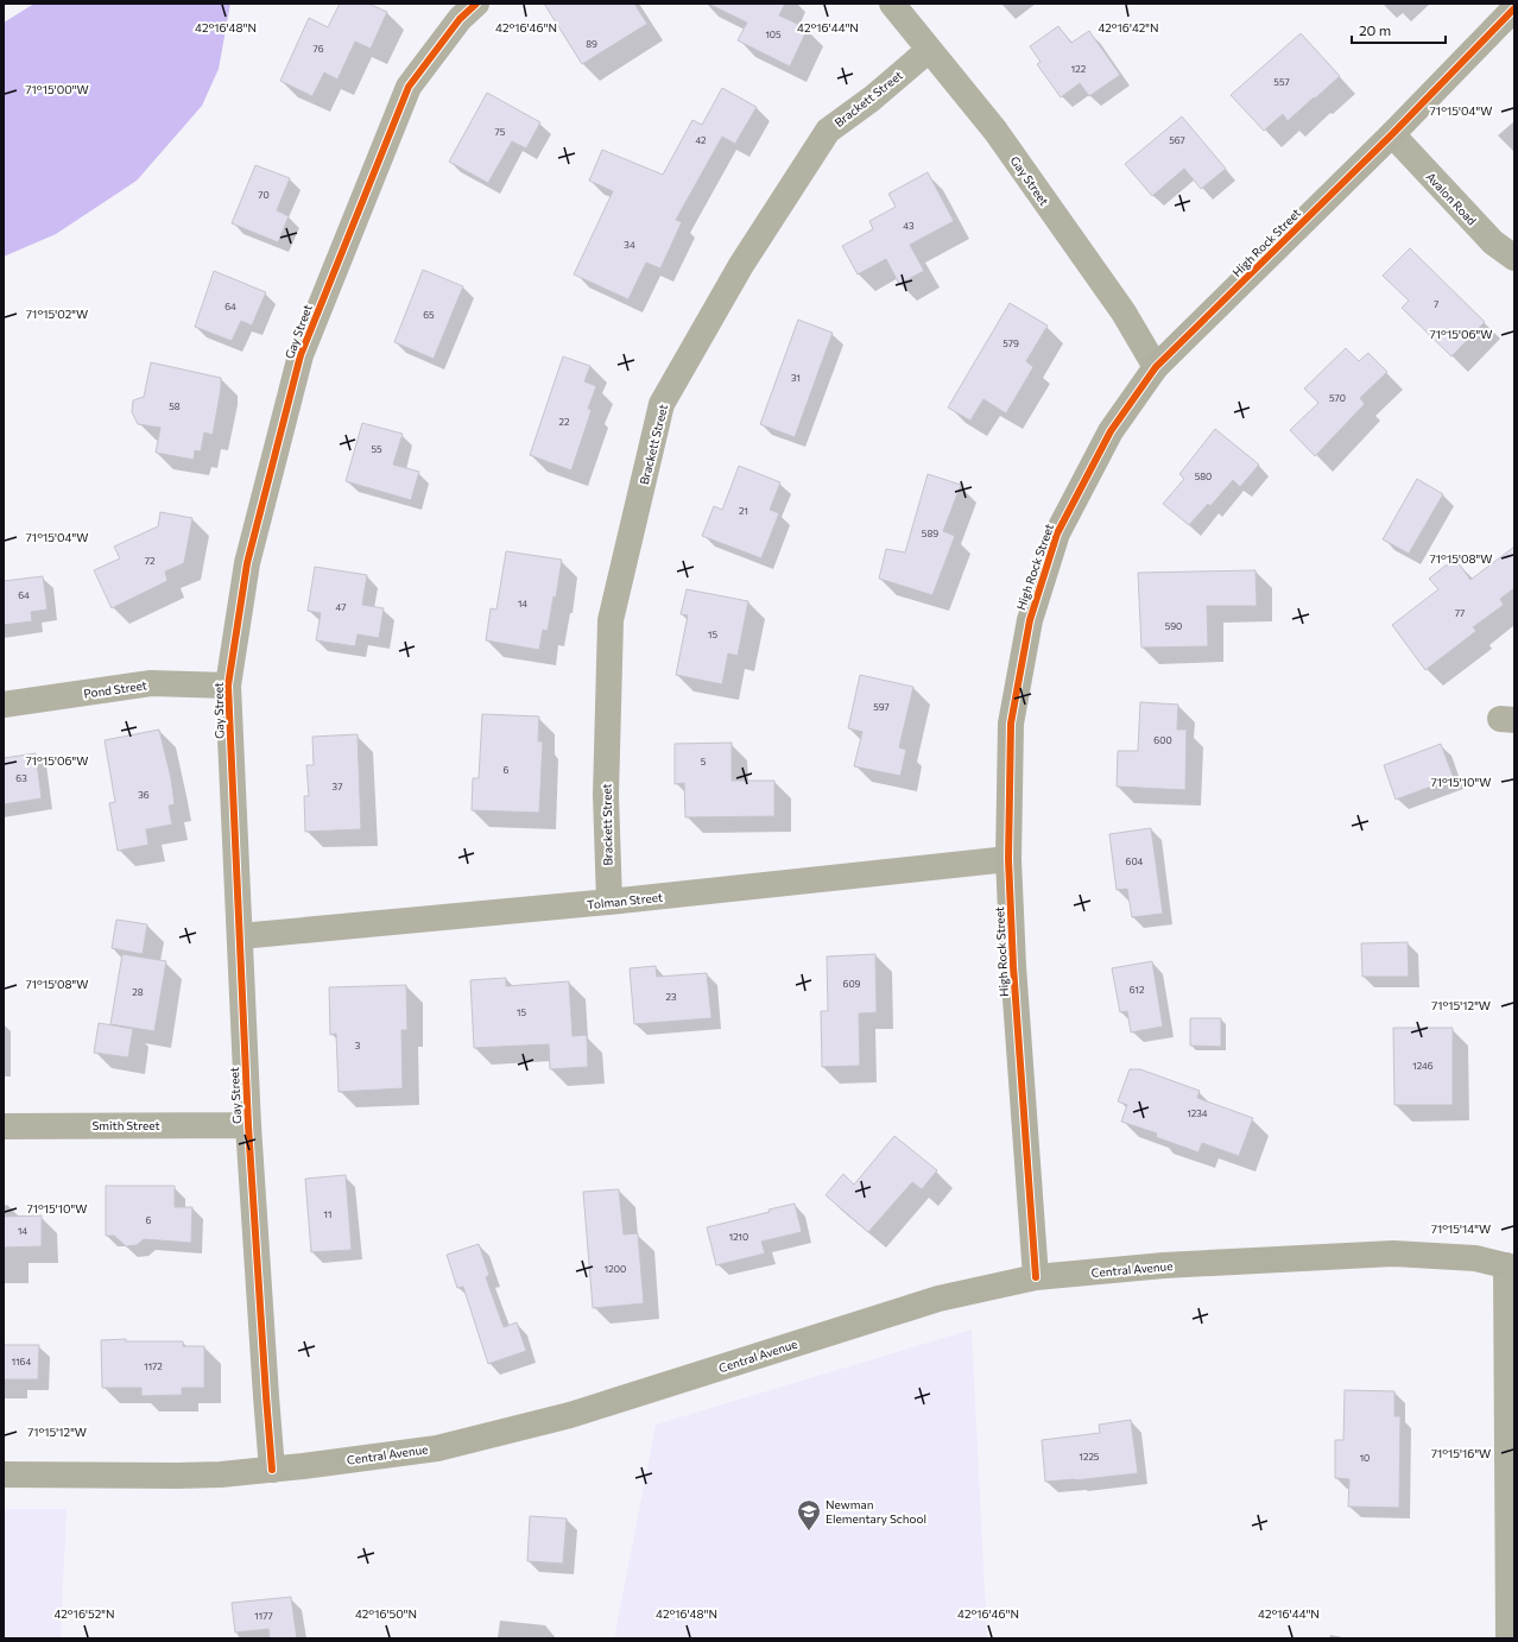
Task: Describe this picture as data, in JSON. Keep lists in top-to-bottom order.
{
  "streets": {
    "main road": ["High Rock Street", "Central Avenue"],
    "street": [
      "Brackett Street",
      "Gay Street",
      "Avalon Road",
      "Pond Street",
      "Tolman Street",
      "Smith Street"
    ]
  },
  "crossings": [
    ["Brackett Street", "Gay Street"],
    ["Brackett Street", "Tolman Street"],
    ["Gay Street", "High Rock Street"],
    ["Gay Street", "Pond Street"],
    ["Gay Street", "Tolman Street"],
    ["Gay Street", "Smith Street"],
    ["Gay Street", "Central Avenue"],
    ["Avalon Road", "High Rock Street"],
    ["High Rock Street", "Tolman Street"],
    ["High Rock Street", "Central Avenue"]
  ],
  "places": {
    "school or university": ["Newman Elementary School"]
  },
  "house_numbers": [
    "105",
    "89",
    "76",
    "122",
    "557",
    "75",
    "42",
    "567",
    "70",
    "43",
    "34",
    "7",
    "64",
    "65",
    "579",
    "31",
    "570",
    "58",
    "22",
    "55",
    "580",
    "21",
    "589",
    "72",
    "64",
    "14",
    "47",
    "77",
    "590",
    "15",
    "597",
    "600",
    "5",
    "6",
    "63",
    "37",
    "36",
    "604",
    "609",
    "612",
    "28",
    "23",
    "15",
    "3",
    "1246",
    "1234",
    "11",
    "6",
    "14",
    "1210",
    "1200",
    "1164",
    "1172",
    "1225",
    "10",
    "1177"
  ],
  "scale_bar": "20 m",
  "coordinates": [
    "42°16'48\"N",
    "42°16'46\"N",
    "42°16'44\"N",
    "42°16'42\"N",
    "71°15'00\"W",
    "71°15'04\"W",
    "71°15'02\"W",
    "71°15'06\"W",
    "71°15'08\"W",
    "71°15'10\"W",
    "71°15'12\"W",
    "71°15'14\"W",
    "71°15'16\"W",
    "42°16'52\"N",
    "42°16'50\"N"
  ]
}
